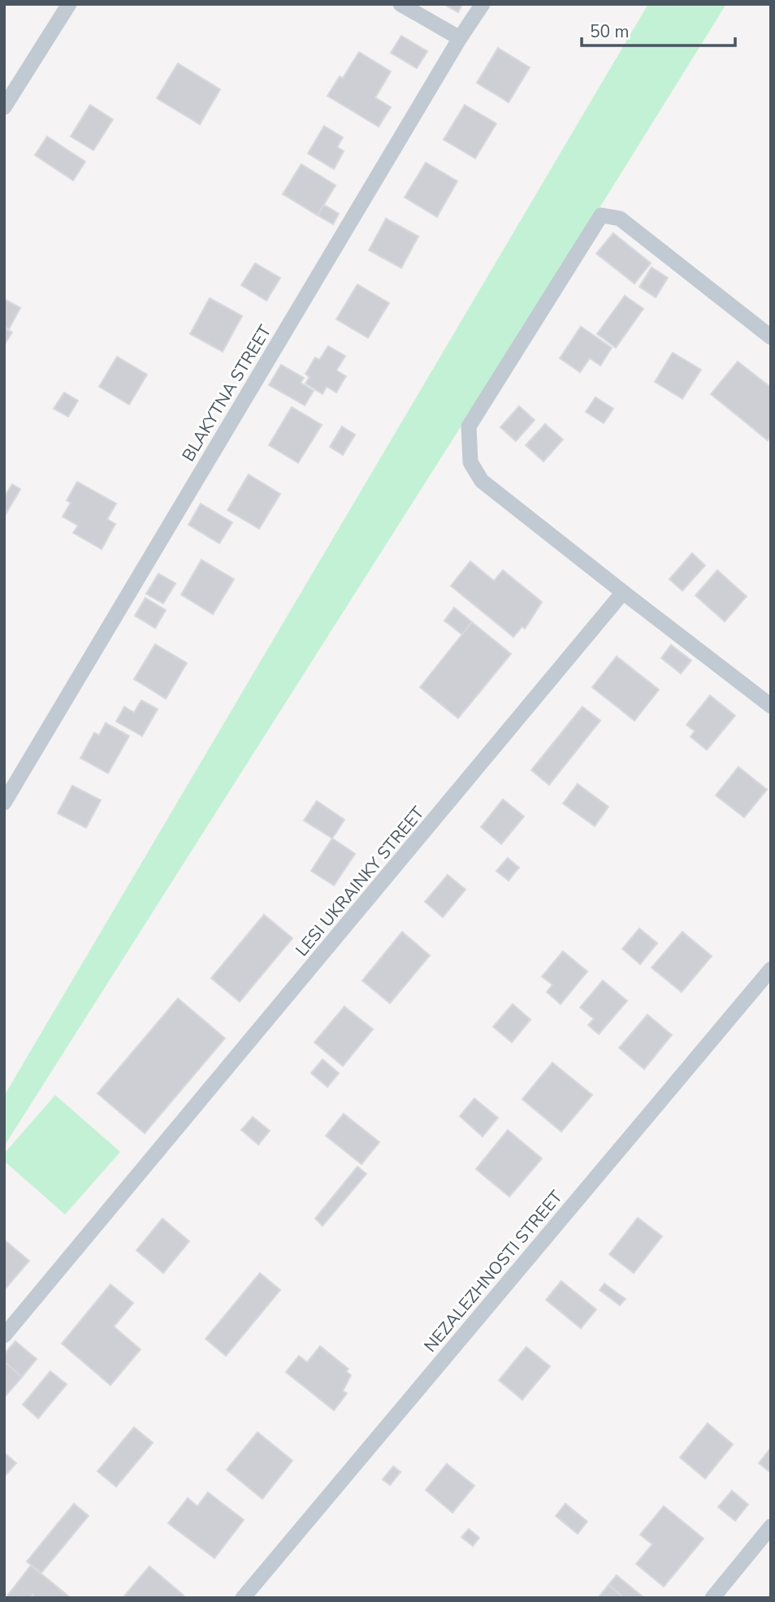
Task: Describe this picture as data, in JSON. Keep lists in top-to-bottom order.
{
  "streets": {
    "street": ["BLAKYTNA STREET", "LESI UKRAINKY STREET", "NEZALEZHNOSTI STREET"]
  },
  "scale_bar": "50 m"
}
